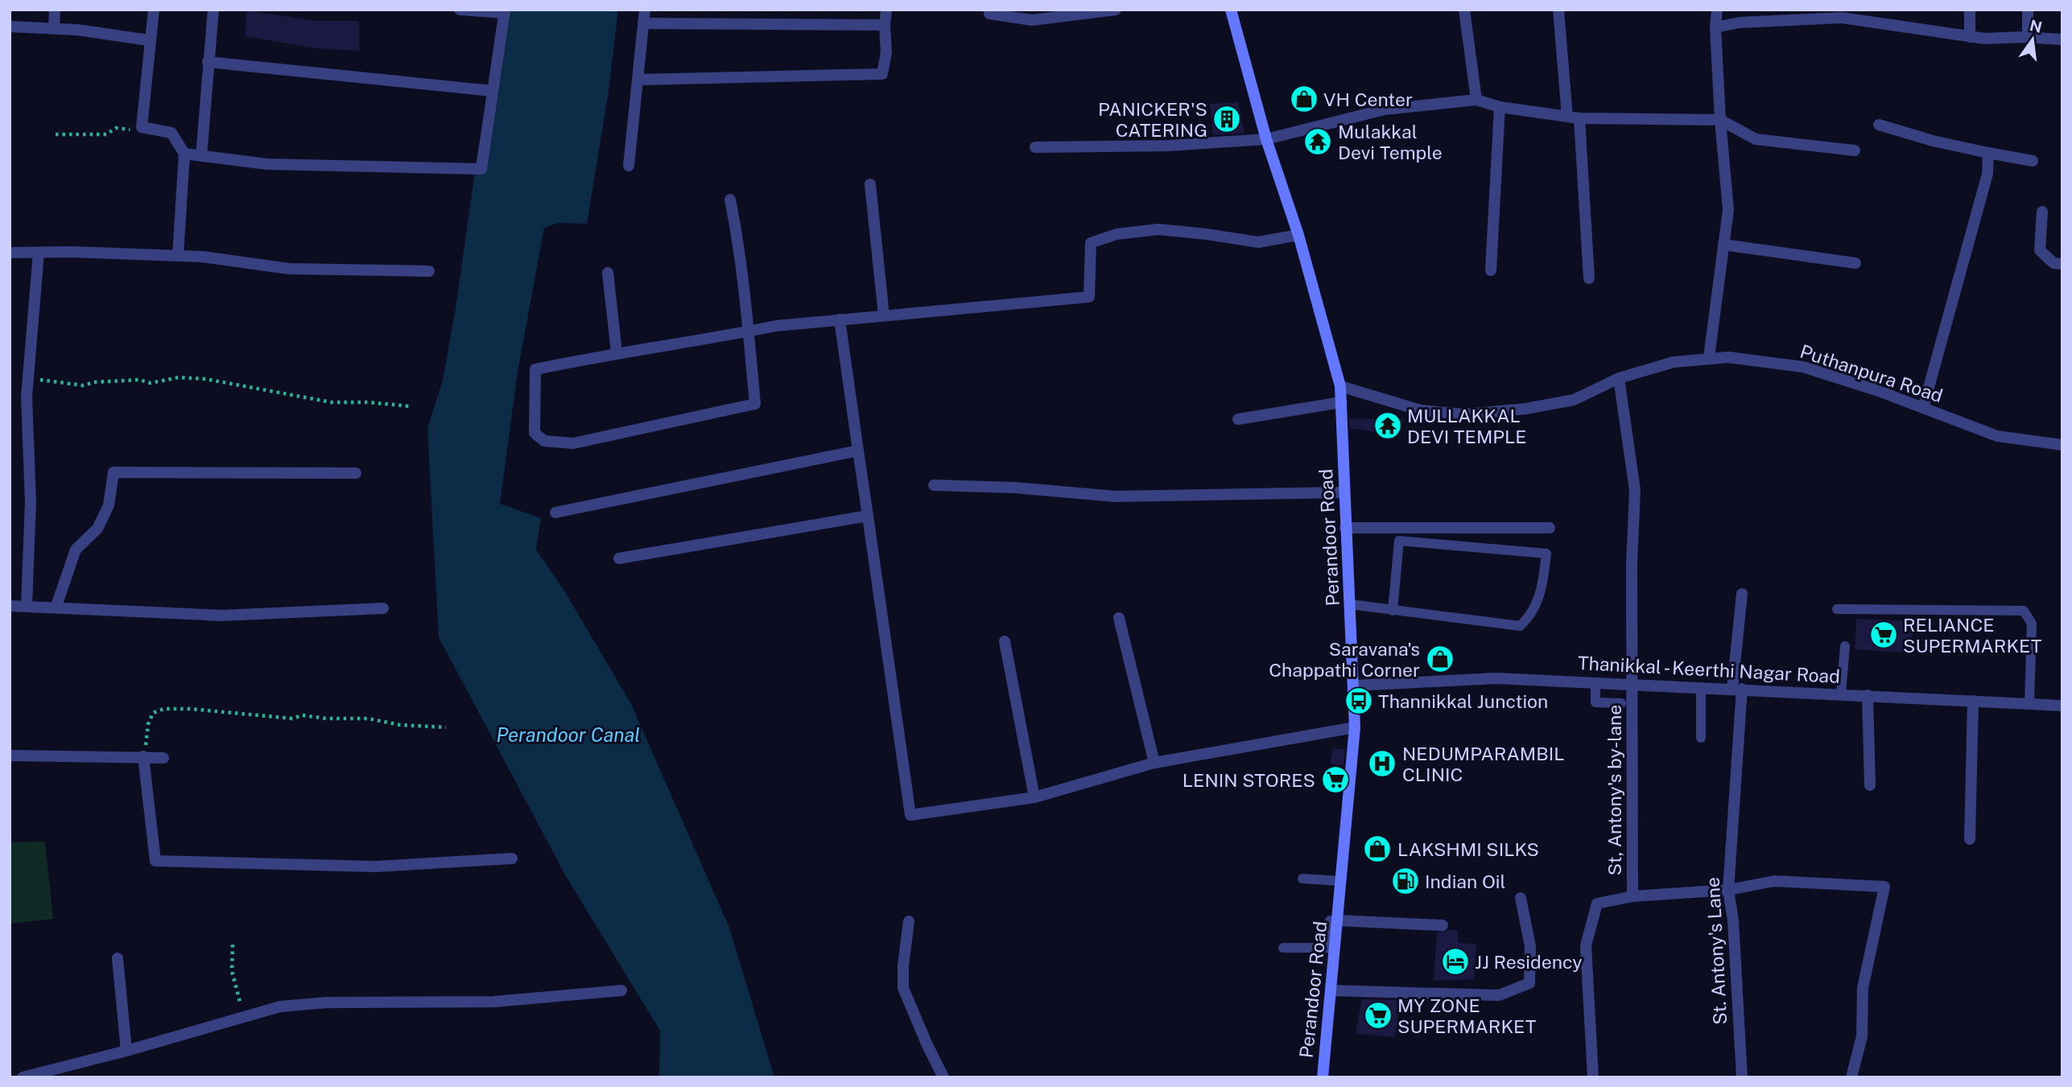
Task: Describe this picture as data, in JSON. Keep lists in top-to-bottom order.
{
  "streets": {
    "main road": ["Perandoor Road"],
    "street": [
      "Puthanpura Road",
      "Thanikkal - Keerthi Nagar Road",
      "St, Antony's by-lane",
      "St. Antony's Lane"
    ]
  },
  "crossings": [
    ["Puthanpura Road", "Perandoor Road"],
    ["Puthanpura Road", "St, Antony's by-lane"],
    ["Perandoor Road", "Thanikkal - Keerthi Nagar Road"],
    ["Thanikkal - Keerthi Nagar Road", "St, Antony's by-lane"],
    ["Thanikkal - Keerthi Nagar Road", "St. Antony's Lane"]
  ],
  "water": ["Perandoor Canal"],
  "places": {
    "shop": ["VH Center", "Saravana's Chappathi Corner", "LAKSHMI SILKS"],
    "building": ["PANICKER'S CATERING"],
    "temple": ["Mulakkal Devi Temple", "MULLAKKAL DEVI TEMPLE"],
    "supermarket": ["RELIANCE SUPERMARKET", "LENIN STORES", "MY ZONE SUPERMARKET"],
    "bus stop": ["Thannikkal Junction"],
    "hospital": ["NEDUMPARAMBIL CLINIC"],
    "fuel station": ["Indian Oil"],
    "hotel": ["JJ Residency"]
  },
  "north": "top"
}
